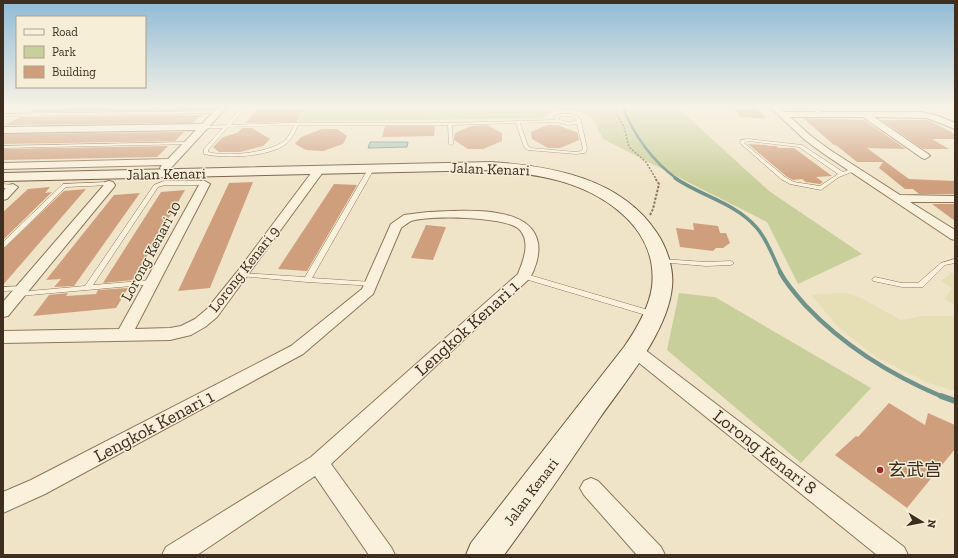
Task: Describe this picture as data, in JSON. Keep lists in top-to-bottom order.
{
  "streets": {
    "street": [
      "Jalan Kenari",
      "Lorong Kenari 10",
      "Lorong Kenari 9",
      "Lengkok Kenari 1",
      "Lorong Kenari 8"
    ]
  },
  "crossings": [
    ["Jalan Kenari", "Lorong Kenari 9"],
    ["Jalan Kenari", "Lorong Kenari 8"],
    ["Lorong Kenari 10", "Lorong Kenari 9"]
  ],
  "places": ["玄武宫"],
  "legend": ["Road", "Park", "Building"],
  "north": "right"
}
